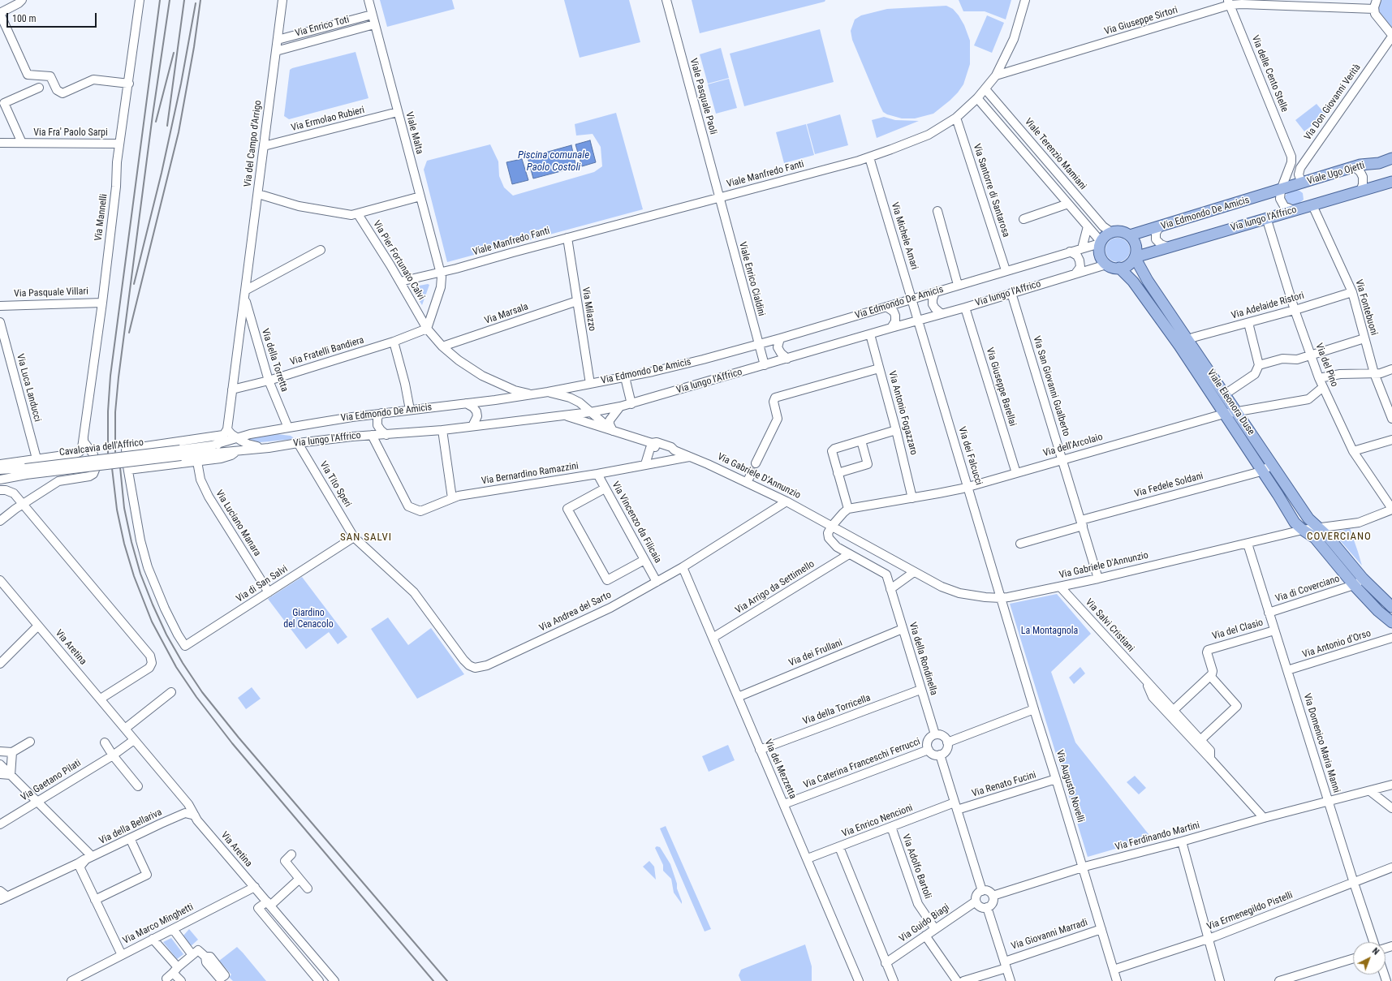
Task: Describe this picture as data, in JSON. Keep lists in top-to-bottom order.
{
  "streets": {
    "main road": [
      "Viale Ugo Ojetti",
      "Via Edmondo De Amicis",
      "Via lungo l'Affrico",
      "Viale Eleonora Duse"
    ],
    "street": [
      "Via Giuseppe Sirtori",
      "Via Enrico Toti",
      "Via delle Cento Stelle",
      "Viale Pasquale Paoli",
      "Via Don Giovanni Verità",
      "Via Ermolao Rubieri",
      "Via Fra' Paolo Sarpi",
      "Viale Malta",
      "Via del Campo d'Arrigo",
      "Viale Terenzio Mamiani",
      "Viale Manfredo Fanti",
      "Via Santorre di Santarosa",
      "Via Mannelli",
      "Via Michele Amari",
      "Via Pier Fortunato Calvi",
      "Viale Enrico Cialdini",
      "Via Pasquale Villari",
      "Via Adelaide Ristori",
      "Via Fontebuoni",
      "Via Milazzo",
      "Via Marsala",
      "Via Fratelli Bandiera",
      "Via della Torretta",
      "Via del Pino",
      "Via San Giovanni Gualberto",
      "Via Giuseppe Barellai",
      "Via Luca Landucci",
      "Via Antonio Fogazzaro",
      "Via dell'Arcolaio",
      "Cavalcavia dell'Affrico",
      "Via dei Falcucci",
      "Via Bernardino Ramazzini",
      "Via Gabriele D'Annunzio",
      "Via Tito Speri",
      "Via Fedele Soldani",
      "Via Vincenzo da Filicaia",
      "Via Luciano Manara",
      "Via di San Salvi",
      "Via Arrigo da Settimello",
      "Via di Coverciano",
      "Via Andrea del Sarto",
      "Via Salvi Cristiani",
      "Via del Clasio",
      "Via Antonio d'Orso",
      "Via Aretina",
      "Via dei Frullani",
      "Via della Rondinella",
      "Via della Torricella",
      "Via Domenico Maria Manni",
      "Via Caterina Franceschi Ferrucci",
      "Via del Mezzetta",
      "Via Gaetano Pilati",
      "Via Renato Fucini",
      "Via Augusto Novelli",
      "Via Enrico Nencioni",
      "Via della Bellariva",
      "Via Ferdinando Martini",
      "Via Adolfo Bartoli",
      "Via Ermenegildo Pistelli",
      "Via Guido Biagi",
      "Via Marco Minghetti",
      "Via Giovanni Marradi"
    ]
  },
  "crossings": [
    ["Via Giuseppe Sirtori", "Via delle Cento Stelle"],
    ["Via Giuseppe Sirtori", "Viale Manfredo Fanti"],
    ["Via Enrico Toti", "Viale Malta"],
    ["Via Enrico Toti", "Via del Campo d'Arrigo"],
    ["Viale Pasquale Paoli", "Viale Manfredo Fanti"],
    ["Viale Pasquale Paoli", "Viale Enrico Cialdini"],
    ["Via Don Giovanni Verità", "Viale Ugo Ojetti"],
    ["Via Ermolao Rubieri", "Viale Malta"],
    ["Via Ermolao Rubieri", "Via del Campo d'Arrigo"],
    ["Via Fra' Paolo Sarpi", "Via Mannelli"],
    ["Viale Malta", "Viale Manfredo Fanti"],
    ["Viale Malta", "Via Pier Fortunato Calvi"],
    ["Viale Malta", "Via Fratelli Bandiera"],
    ["Via del Campo d'Arrigo", "Via Edmondo De Amicis"],
    ["Via del Campo d'Arrigo", "Via Fratelli Bandiera"],
    ["Via del Campo d'Arrigo", "Via della Torretta"],
    ["Viale Terenzio Mamiani", "Viale Manfredo Fanti"],
    ["Viale Terenzio Mamiani", "Via Edmondo De Amicis"],
    ["Viale Terenzio Mamiani", "Via lungo l'Affrico"],
    ["Viale Terenzio Mamiani", "Viale Eleonora Duse"],
    ["Viale Ugo Ojetti", "Via Edmondo De Amicis"],
    ["Viale Ugo Ojetti", "Via lungo l'Affrico"],
    ["Viale Manfredo Fanti", "Via Santorre di Santarosa"],
    ["Viale Manfredo Fanti", "Via Michele Amari"],
    ["Viale Manfredo Fanti", "Via Pier Fortunato Calvi"],
    ["Viale Manfredo Fanti", "Viale Enrico Cialdini"],
    ["Viale Manfredo Fanti", "Via Milazzo"],
    ["Via Santorre di Santarosa", "Via Edmondo De Amicis"],
    ["Via Edmondo De Amicis", "Via lungo l'Affrico"],
    ["Via Edmondo De Amicis", "Via Michele Amari"],
    ["Via Edmondo De Amicis", "Via Pier Fortunato Calvi"],
    ["Via Edmondo De Amicis", "Viale Enrico Cialdini"],
    ["Via Edmondo De Amicis", "Via Milazzo"],
    ["Via Edmondo De Amicis", "Via della Torretta"],
    ["Via Edmondo De Amicis", "Viale Eleonora Duse"],
    ["Via Edmondo De Amicis", "Cavalcavia dell'Affrico"],
    ["Via Mannelli", "Via Pasquale Villari"],
    ["Via Mannelli", "Via Luca Landucci"],
    ["Via lungo l'Affrico", "Via Michele Amari"],
    ["Via lungo l'Affrico", "Viale Enrico Cialdini"],
    ["Via lungo l'Affrico", "Via Fontebuoni"],
    ["Via lungo l'Affrico", "Via del Pino"],
    ["Via lungo l'Affrico", "Via San Giovanni Gualberto"],
    ["Via lungo l'Affrico", "Via Giuseppe Barellai"],
    ["Via lungo l'Affrico", "Viale Eleonora Duse"],
    ["Via lungo l'Affrico", "Via Antonio Fogazzaro"],
    ["Via lungo l'Affrico", "Cavalcavia dell'Affrico"],
    ["Via lungo l'Affrico", "Via dei Falcucci"],
    ["Via lungo l'Affrico", "Via Bernardino Ramazzini"],
    ["Via lungo l'Affrico", "Via Gabriele D'Annunzio"],
    ["Via lungo l'Affrico", "Via Tito Speri"],
    ["Via lungo l'Affrico", "Via Luciano Manara"],
    ["Via lungo l'Affrico", "Via di San Salvi"],
    ["Via Michele Amari", "Via dei Falcucci"],
    ["Via Pier Fortunato Calvi", "Via Marsala"],
    ["Via Pier Fortunato Calvi", "Via Fratelli Bandiera"],
    ["Via Adelaide Ristori", "Via Fontebuoni"],
    ["Via Adelaide Ristori", "Via del Pino"],
    ["Via Adelaide Ristori", "Viale Eleonora Duse"],
    ["Via Milazzo", "Via Marsala"],
    ["Via Fratelli Bandiera", "Via della Torretta"],
    ["Via del Pino", "Via dell'Arcolaio"],
    ["Via del Pino", "Via Gabriele D'Annunzio"],
    ["Via San Giovanni Gualberto", "Via dell'Arcolaio"],
    ["Via San Giovanni Gualberto", "Via Gabriele D'Annunzio"],
    ["Via San Giovanni Gualberto", "Via Fedele Soldani"],
    ["Via Giuseppe Barellai", "Via dell'Arcolaio"],
    ["Viale Eleonora Duse", "Via dell'Arcolaio"],
    ["Viale Eleonora Duse", "Via Gabriele D'Annunzio"],
    ["Viale Eleonora Duse", "Via Fedele Soldani"],
    ["Viale Eleonora Duse", "Via di Coverciano"],
    ["Via Antonio Fogazzaro", "Via dell'Arcolaio"],
    ["Via dell'Arcolaio", "Via dei Falcucci"],
    ["Via dei Falcucci", "Via Gabriele D'Annunzio"],
    ["Via dei Falcucci", "Via Augusto Novelli"],
    ["Via Bernardino Ramazzini", "Via Gabriele D'Annunzio"],
    ["Via Bernardino Ramazzini", "Via Vincenzo da Filicaia"],
    ["Via Gabriele D'Annunzio", "Via Andrea del Sarto"],
    ["Via Gabriele D'Annunzio", "Via Salvi Cristiani"],
    ["Via Gabriele D'Annunzio", "Via Domenico Maria Manni"],
    ["Via Gabriele D'Annunzio", "Via Augusto Novelli"],
    ["Via Tito Speri", "Via di San Salvi"],
    ["Via Tito Speri", "Via Andrea del Sarto"],
    ["Via Vincenzo da Filicaia", "Via Andrea del Sarto"],
    ["Via Luciano Manara", "Via di San Salvi"],
    ["Via Arrigo da Settimello", "Via della Rondinella"],
    ["Via Arrigo da Settimello", "Via del Mezzetta"],
    ["Via di Coverciano", "Via Domenico Maria Manni"],
    ["Via Andrea del Sarto", "Via del Mezzetta"],
    ["Via Salvi Cristiani", "Via Ferdinando Martini"],
    ["Via del Clasio", "Via Domenico Maria Manni"],
    ["Via Antonio d'Orso", "Via Domenico Maria Manni"],
    ["Via Aretina", "Via Gaetano Pilati"],
    ["Via Aretina", "Via della Bellariva"],
    ["Via Aretina", "Via Marco Minghetti"],
    ["Via dei Frullani", "Via della Rondinella"],
    ["Via dei Frullani", "Via del Mezzetta"],
    ["Via della Rondinella", "Via della Torricella"],
    ["Via della Rondinella", "Via Caterina Franceschi Ferrucci"],
    ["Via della Torricella", "Via del Mezzetta"],
    ["Via Domenico Maria Manni", "Via Ferdinando Martini"],
    ["Via Domenico Maria Manni", "Via Ermenegildo Pistelli"],
    ["Via Caterina Franceschi Ferrucci", "Via del Mezzetta"],
    ["Via del Mezzetta", "Via Enrico Nencioni"],
    ["Via Renato Fucini", "Via Augusto Novelli"],
    ["Via Renato Fucini", "Via Enrico Nencioni"],
    ["Via Augusto Novelli", "Via Ferdinando Martini"],
    ["Via Augusto Novelli", "Via Ermenegildo Pistelli"],
    ["Via Augusto Novelli", "Via Giovanni Marradi"],
    ["Via Enrico Nencioni", "Via Adolfo Bartoli"],
    ["Via Ferdinando Martini", "Via Guido Biagi"],
    ["Via Adolfo Bartoli", "Via Guido Biagi"]
  ],
  "districts": ["COVERCIANO", "SAN SALVI"],
  "water": ["Piscina comunale Paolo Costoli"],
  "parks": ["Giardino del Cenacolo", "La Montagnola"],
  "scale_bar": "100 m",
  "north": "top right"
}
